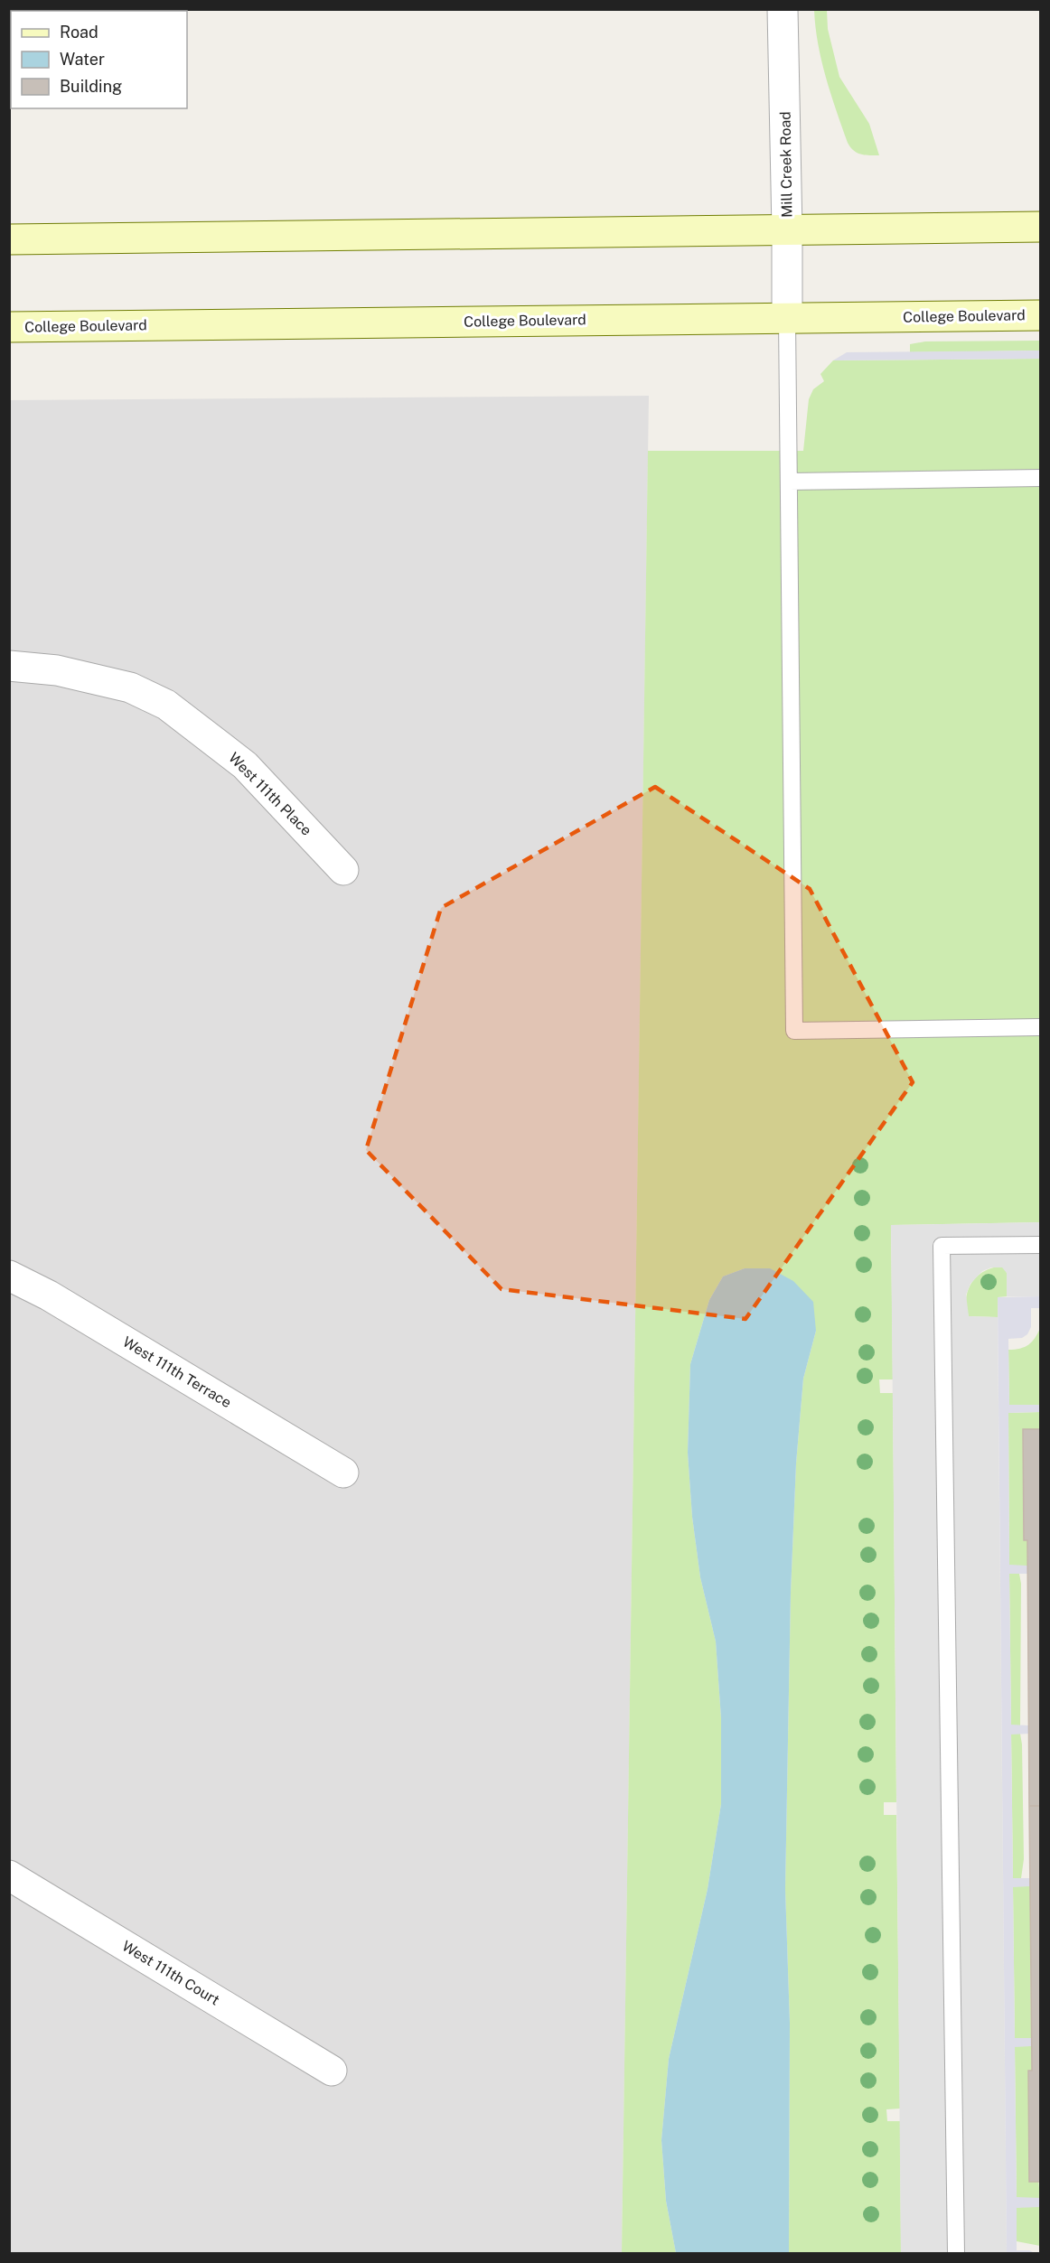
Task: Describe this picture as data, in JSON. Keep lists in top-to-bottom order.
{
  "streets": {
    "main road": ["College Boulevard"],
    "street": [
      "Mill Creek Road",
      "West 111th Place",
      "West 111th Terrace",
      "West 111th Court"
    ]
  },
  "crossings": [
    ["Mill Creek Road", "College Boulevard"]
  ],
  "legend": ["Road", "Water", "Building"]
}
